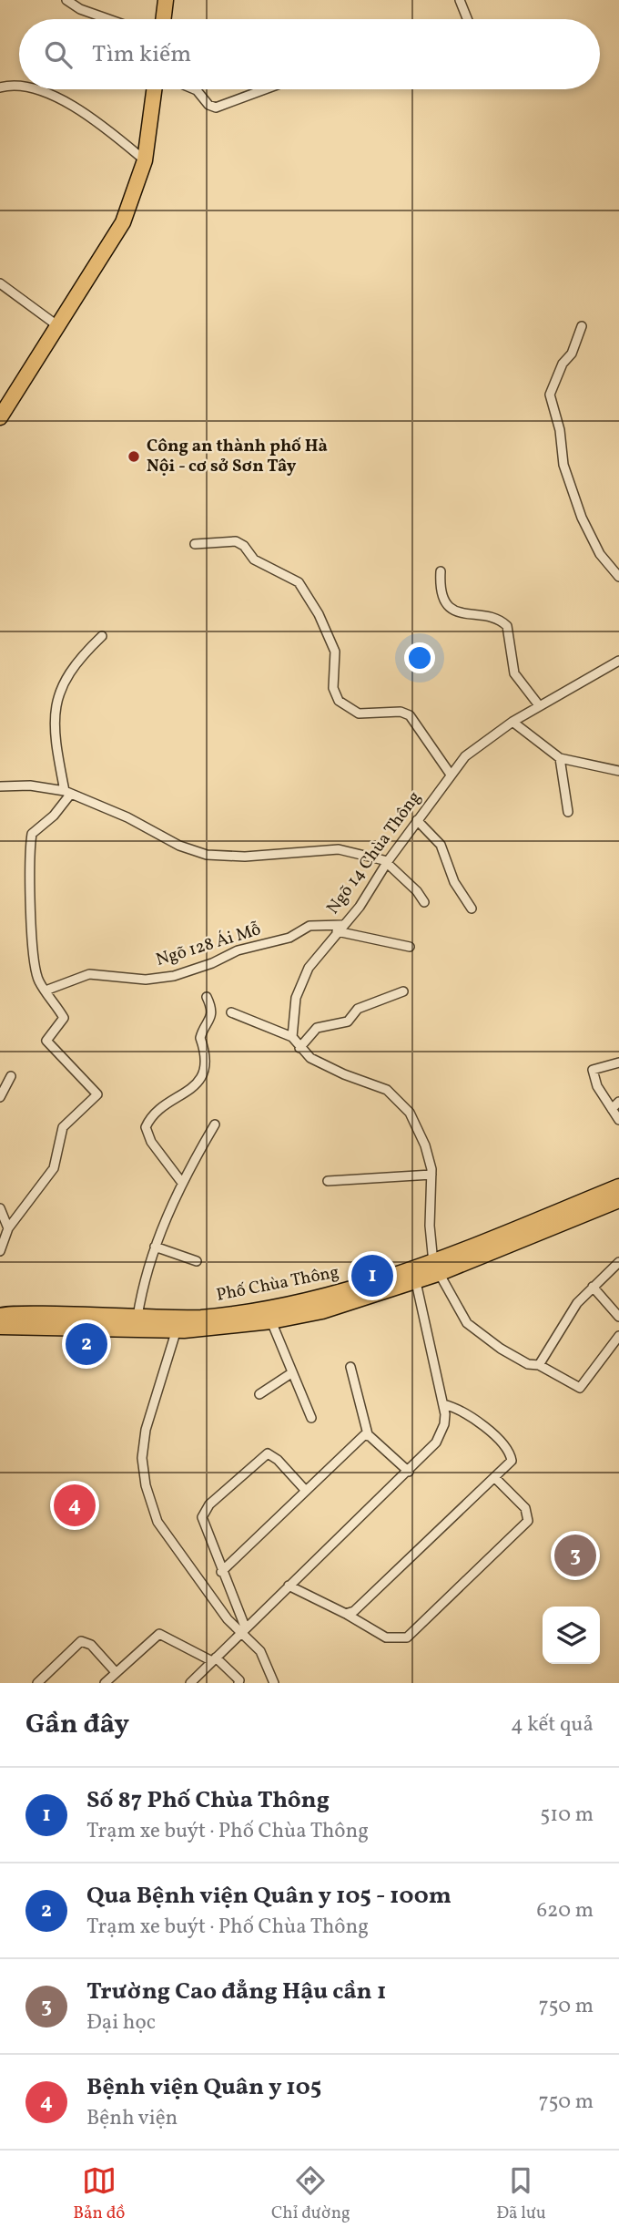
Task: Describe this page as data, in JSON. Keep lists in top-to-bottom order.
{
  "streets": {
    "highway": ["Phố Chùa Thông"],
    "street": ["Ngõ 14 Chùa Thông", "Ngõ 128 Ái Mỗ"]
  },
  "crossings": [
    ["Ngõ 14 Chùa Thông", "Ngõ 128 Ái Mỗ"]
  ],
  "places": ["Công an thành phố Hà Nội - cơ sở Sơn Tây"],
  "page": {
    "search": "Tìm kiếm",
    "pins": [
      "1",
      "2",
      "4",
      "3"
    ],
    "heading": ["Gần đây", "4 kết quả"],
    "list": [
      {
        "mark": "1",
        "name": "Số 87 Phố Chùa Thông",
        "note": "Trạm xe buýt · Phố Chùa Thông",
        "value": "510 m"
      },
      {
        "mark": "2",
        "name": "Qua Bệnh viện Quân y 105 - 100m",
        "note": "Trạm xe buýt · Phố Chùa Thông",
        "value": "620 m"
      },
      {
        "mark": "3",
        "name": "Trường Cao đẳng Hậu cần 1",
        "note": "Đại học",
        "value": "750 m"
      },
      {
        "mark": "4",
        "name": "Bệnh viện Quân y 105",
        "note": "Bệnh viện",
        "value": "750 m"
      }
    ],
    "nav": ["Bản đồ", "Chỉ đường", "Đã lưu"]
  }
}
